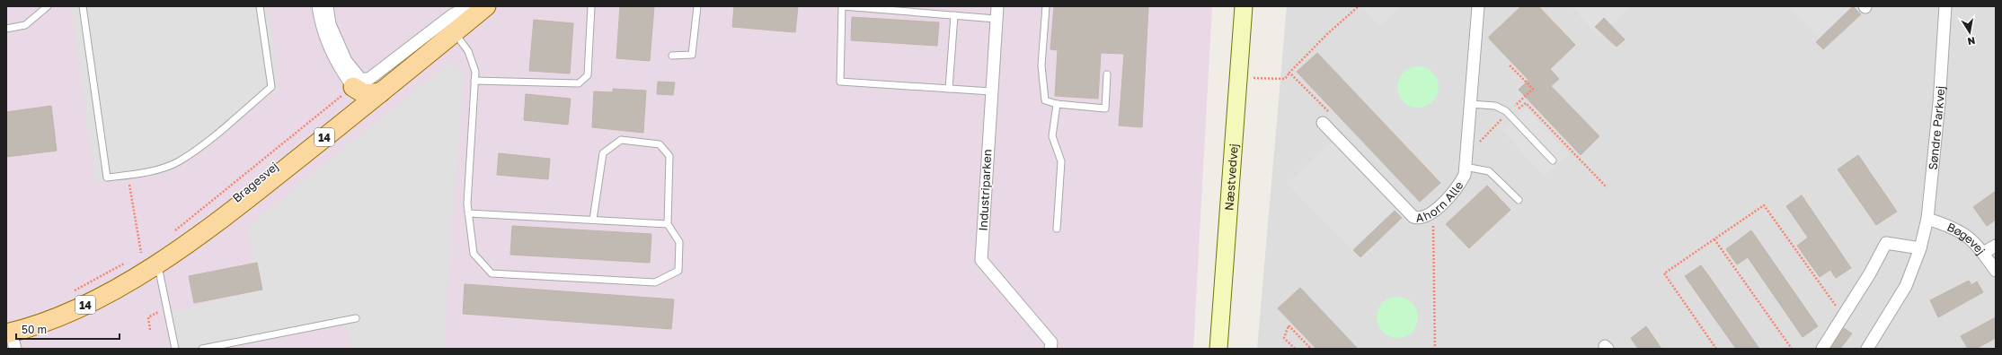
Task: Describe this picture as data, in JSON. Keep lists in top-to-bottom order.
{
  "streets": {
    "main road": ["14", "Næstvedvej", "Bragesvej"],
    "street": [
      "Søndre Parkvej",
      "Industriparken",
      "Ahorn Alle",
      "Bøgevej"
    ]
  },
  "crossings": [
    ["Søndre Parkvej", "Bøgevej"]
  ],
  "scale_bar": "50 m",
  "north": "bottom"
}
